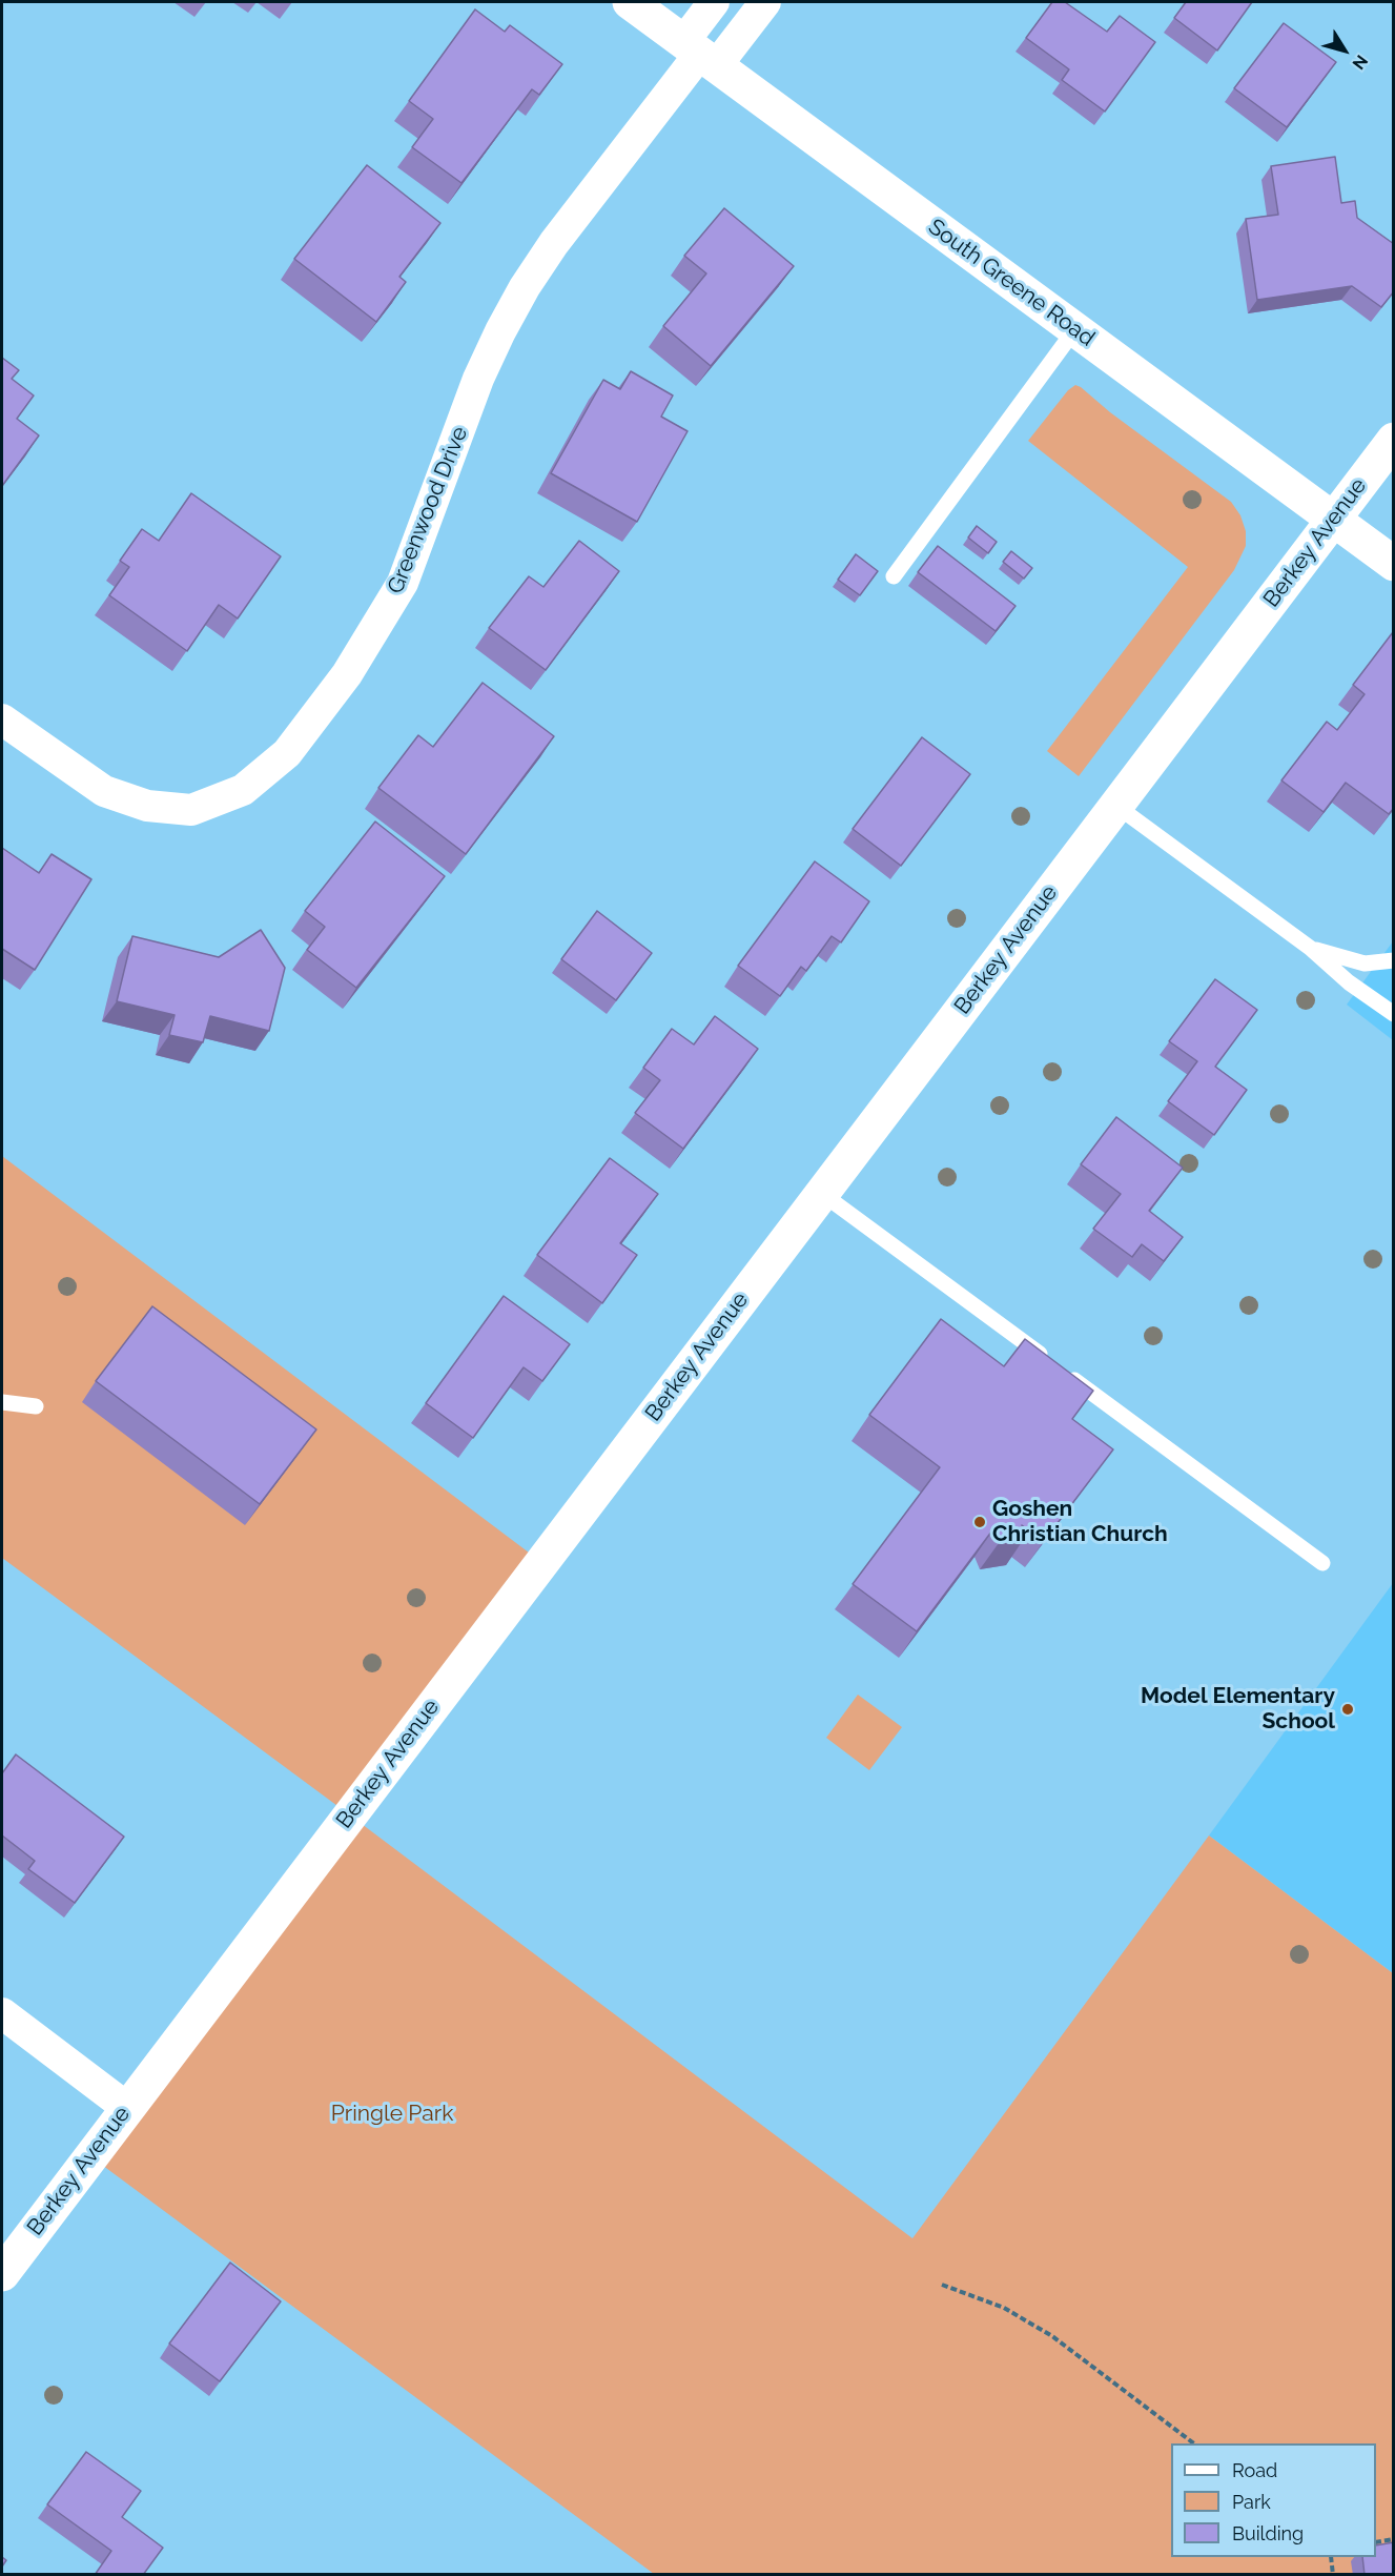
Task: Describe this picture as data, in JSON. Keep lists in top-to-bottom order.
{
  "streets": {
    "street": ["South Greene Road", "Greenwood Drive", "Berkey Avenue"]
  },
  "crossings": [
    ["South Greene Road", "Greenwood Drive"],
    ["South Greene Road", "Berkey Avenue"]
  ],
  "parks": ["Pringle Park"],
  "places": ["Goshen Christian Church", "Model Elementary School"],
  "legend": ["Road", "Park", "Building"],
  "north": "bottom right"
}
